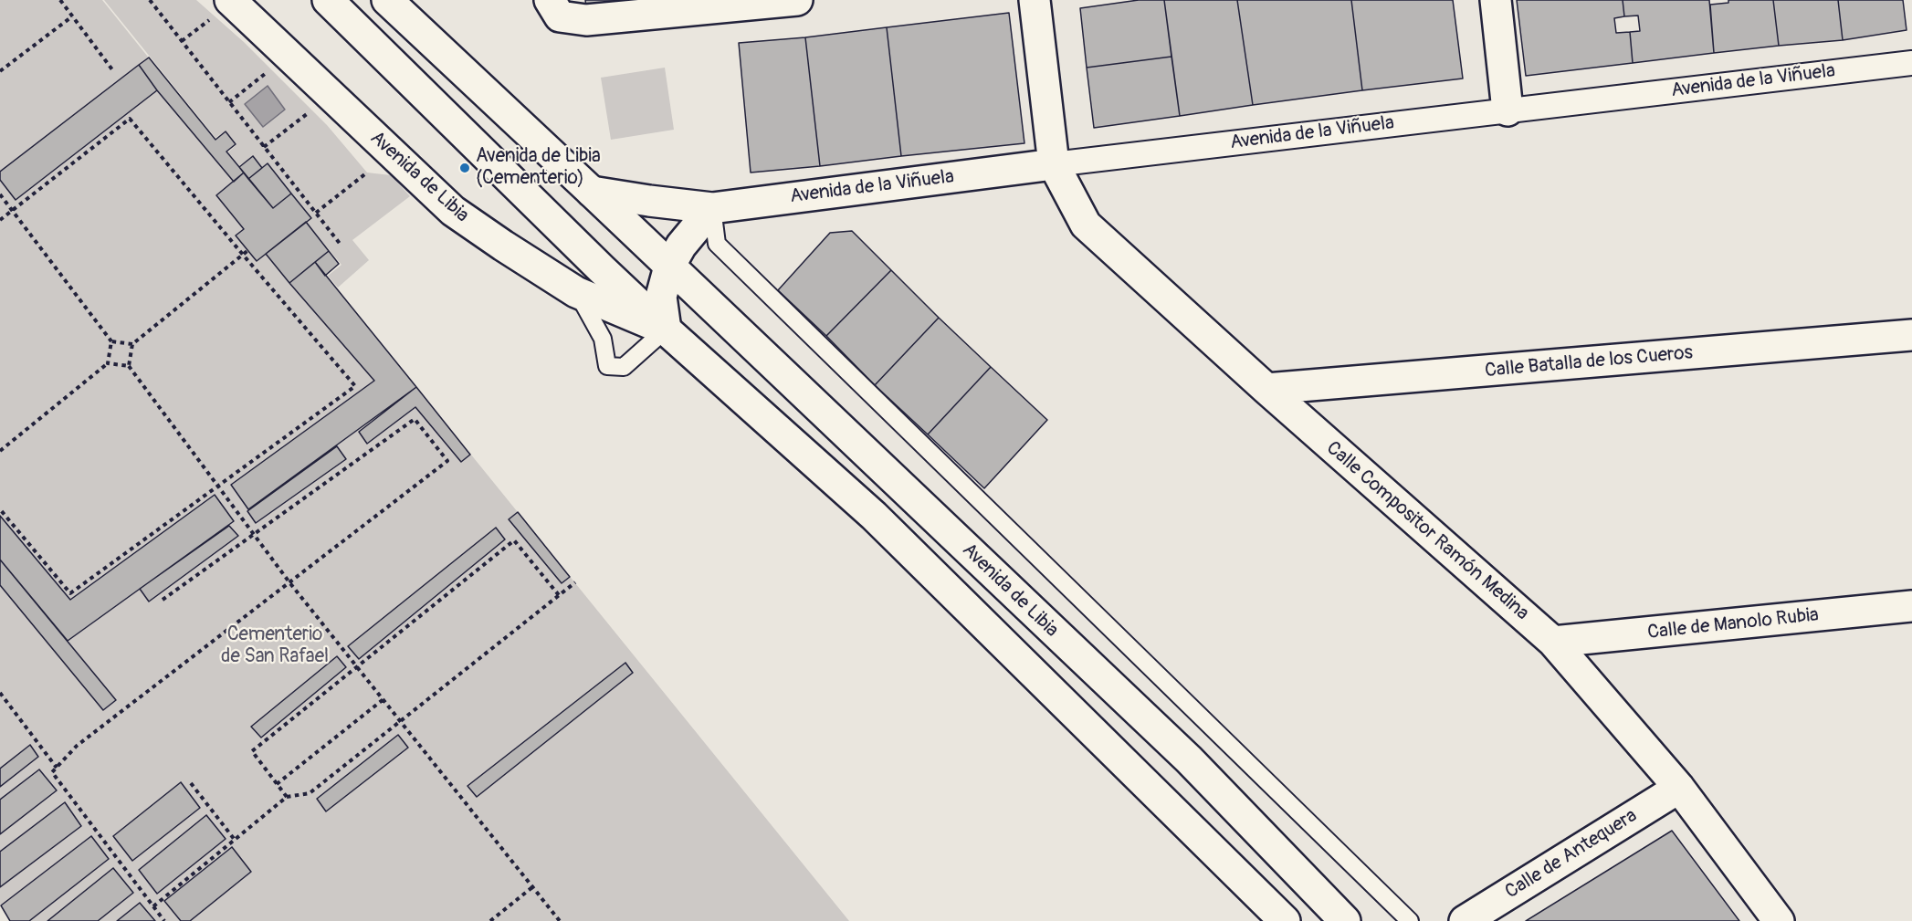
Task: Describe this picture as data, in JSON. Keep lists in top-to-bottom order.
{
  "streets": {
    "street": [
      "Avenida de la Viñuela",
      "Avenida de Libia",
      "Calle Batalla de los Cueros",
      "Calle Compositor Ramón Medina",
      "Calle de Manolo Rubia",
      "Calle de Antequera"
    ]
  },
  "crossings": [
    ["Avenida de la Viñuela", "Avenida de Libia"],
    ["Avenida de la Viñuela", "Calle Compositor Ramón Medina"],
    ["Calle Batalla de los Cueros", "Calle Compositor Ramón Medina"],
    ["Calle Compositor Ramón Medina", "Calle de Manolo Rubia"],
    ["Calle Compositor Ramón Medina", "Calle de Antequera"]
  ],
  "parks": ["Cementerio de San Rafael"],
  "places": ["Avenida de Libia (Cementerio)"]
}
